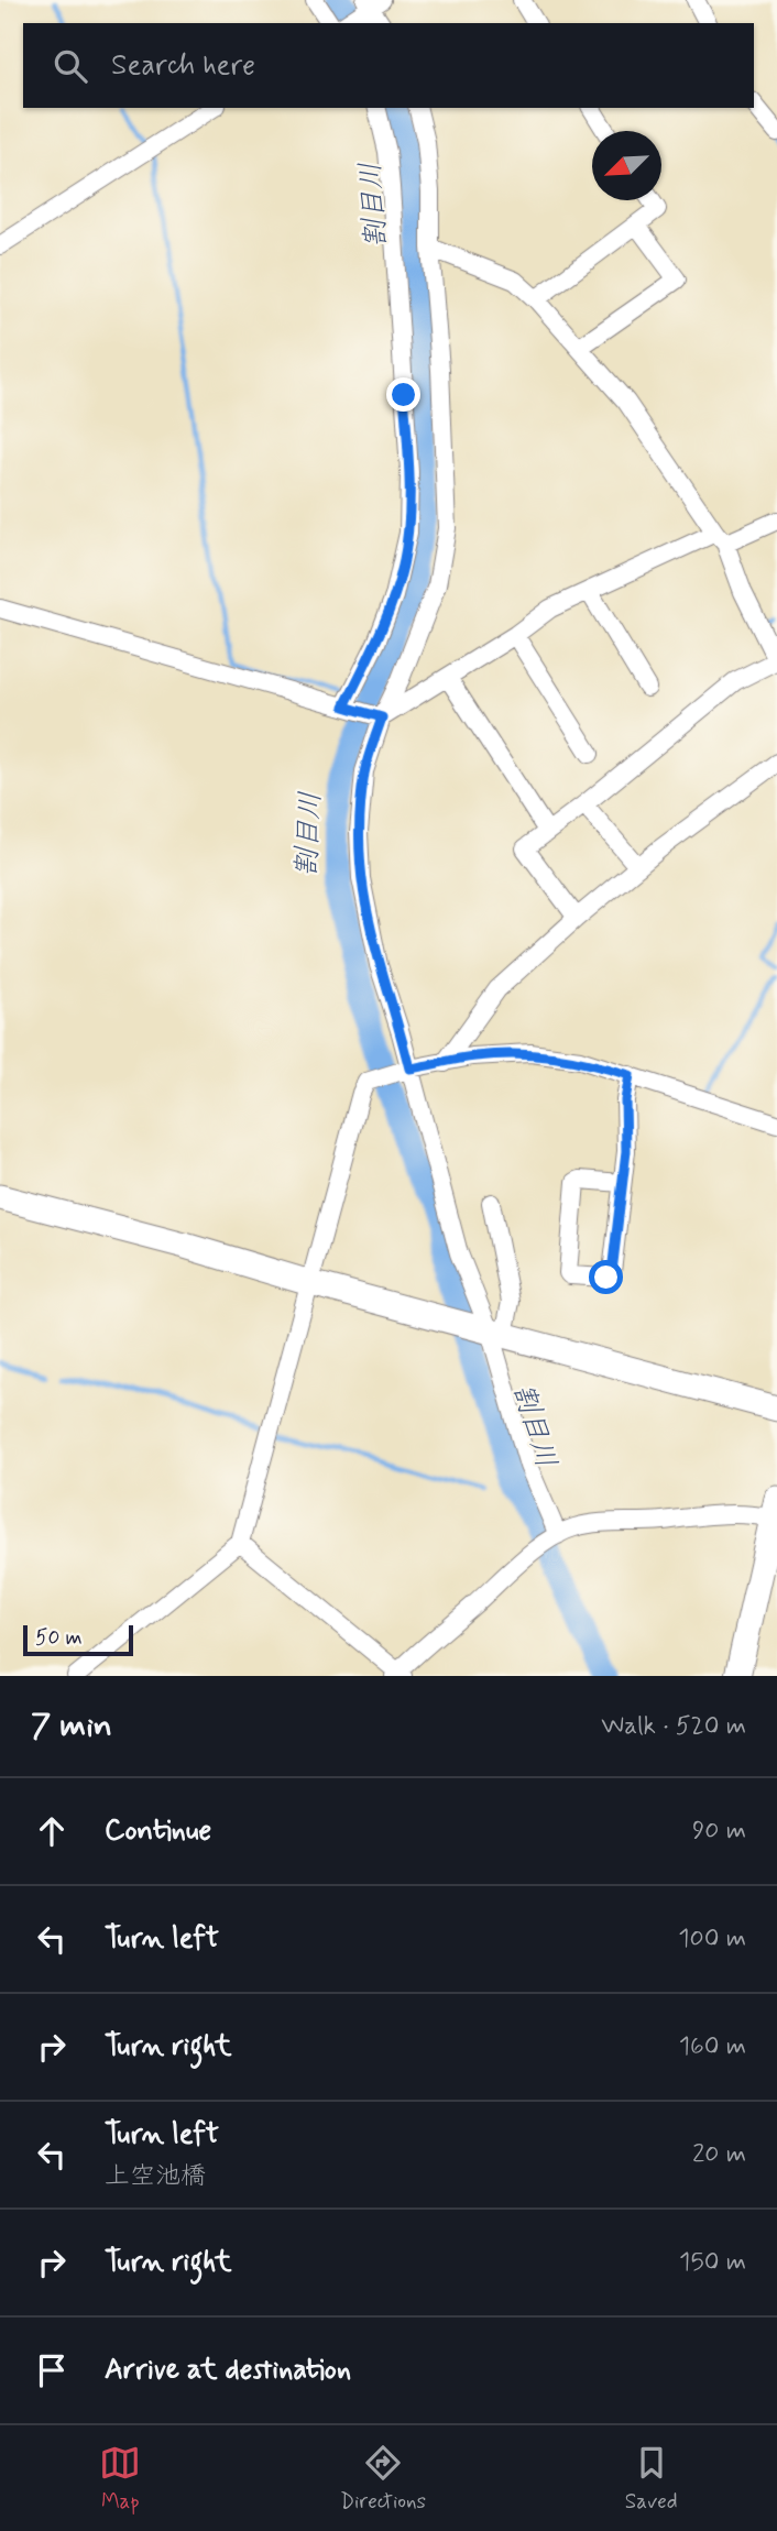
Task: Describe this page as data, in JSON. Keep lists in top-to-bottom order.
{
  "water": ["割目川"],
  "scale_bar": "50 m",
  "north": "bottom left",
  "page": {
    "search": "Search here",
    "scale": "50 m",
    "heading": ["7 min", "Walk · 520 m"],
    "list": [
      ["Continue", "90 m"],
      ["Turn left", "100 m"],
      ["Turn right", "160 m"],
      ["Turn left", "上空池橋", "20 m"],
      ["Turn right", "150 m"],
      "Arrive at destination"
    ],
    "nav": ["Map", "Directions", "Saved"]
  }
}
